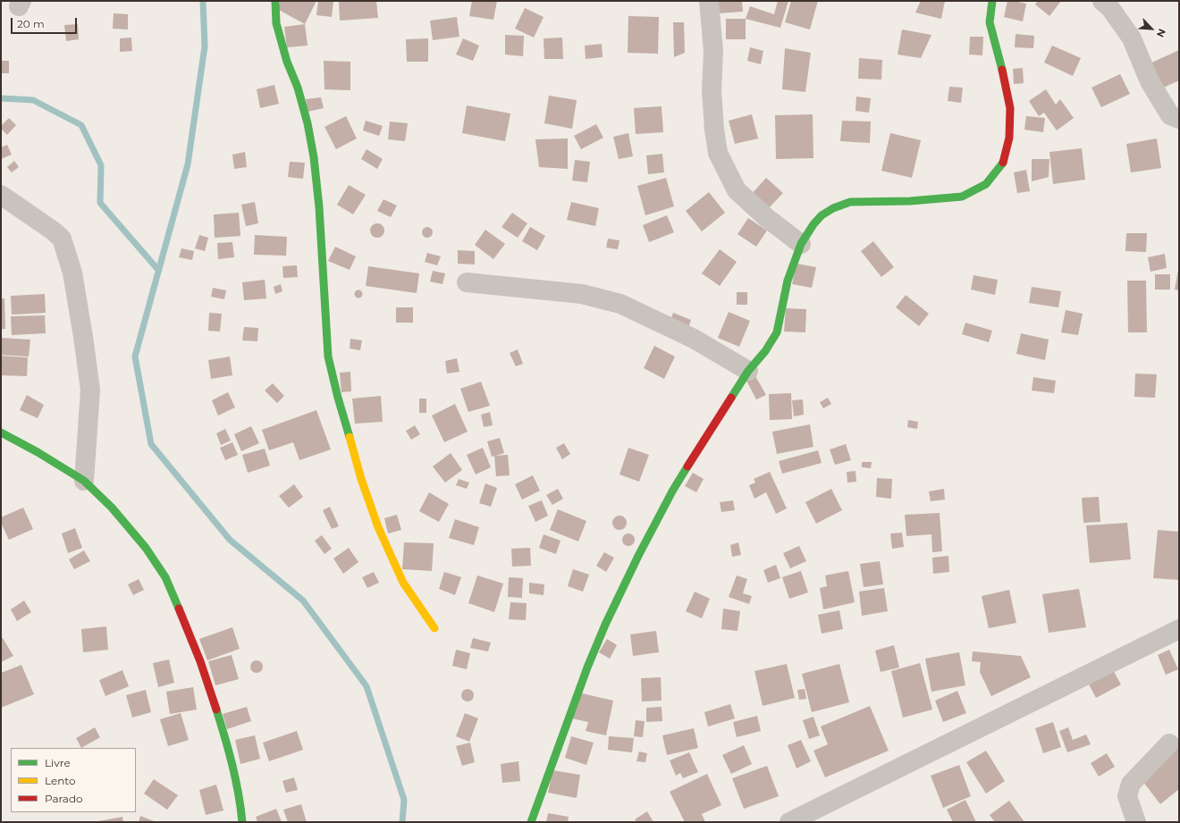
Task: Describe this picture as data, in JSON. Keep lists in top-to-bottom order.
{
  "legend": ["Livre", "Lento", "Parado"],
  "scale_bar": "20 m",
  "north": "bottom right"
}
